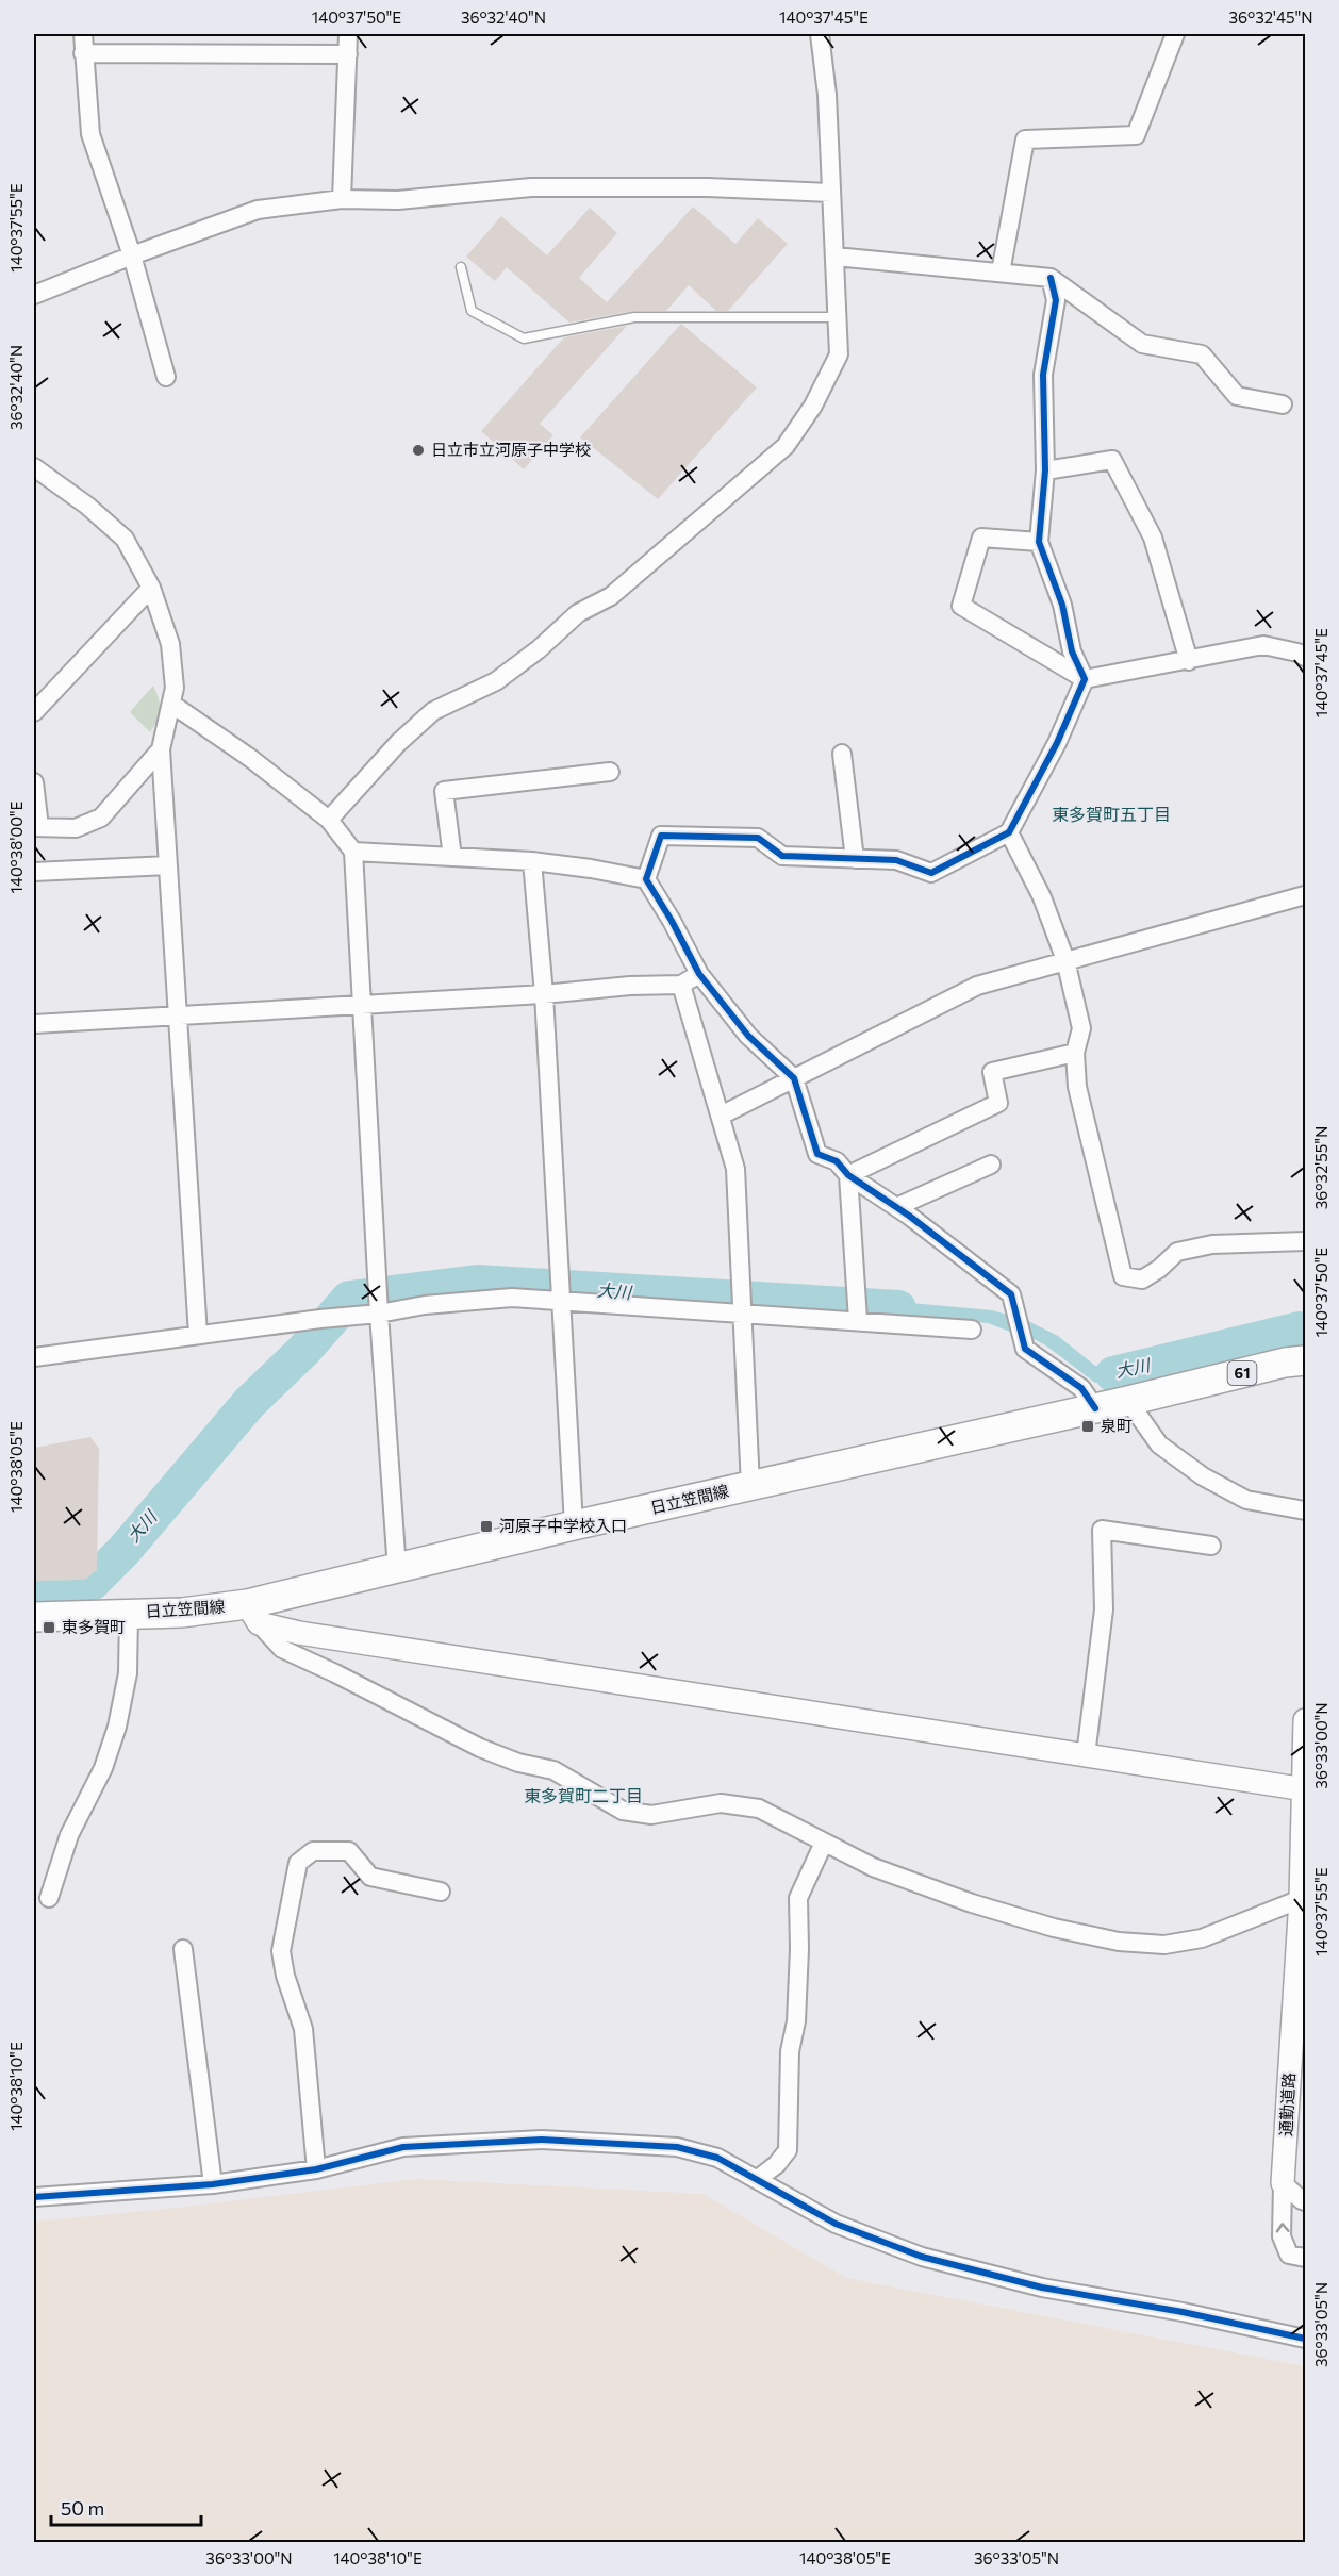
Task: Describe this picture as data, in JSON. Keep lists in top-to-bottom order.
{
  "streets": {
    "main road": ["61", "日立笠間線"],
    "street": ["通勤道路"]
  },
  "districts": ["東多賀町五丁目", "東多賀町二丁目"],
  "water": ["大川"],
  "places": {
    "other": ["日立市立河原子中学校"],
    "transit": ["泉町", "河原子中学校入口", "東多賀町"]
  },
  "scale_bar": "50 m",
  "coordinates": [
    "140°37'50\"E",
    "36°32'40\"N",
    "140°37'45\"E",
    "36°32'45\"N",
    "140°37'55\"E",
    "140°38'00\"E",
    "36°32'55\"N",
    "140°38'05\"E",
    "36°33'00\"N",
    "140°38'10\"E",
    "36°33'05\"N"
  ]
}
